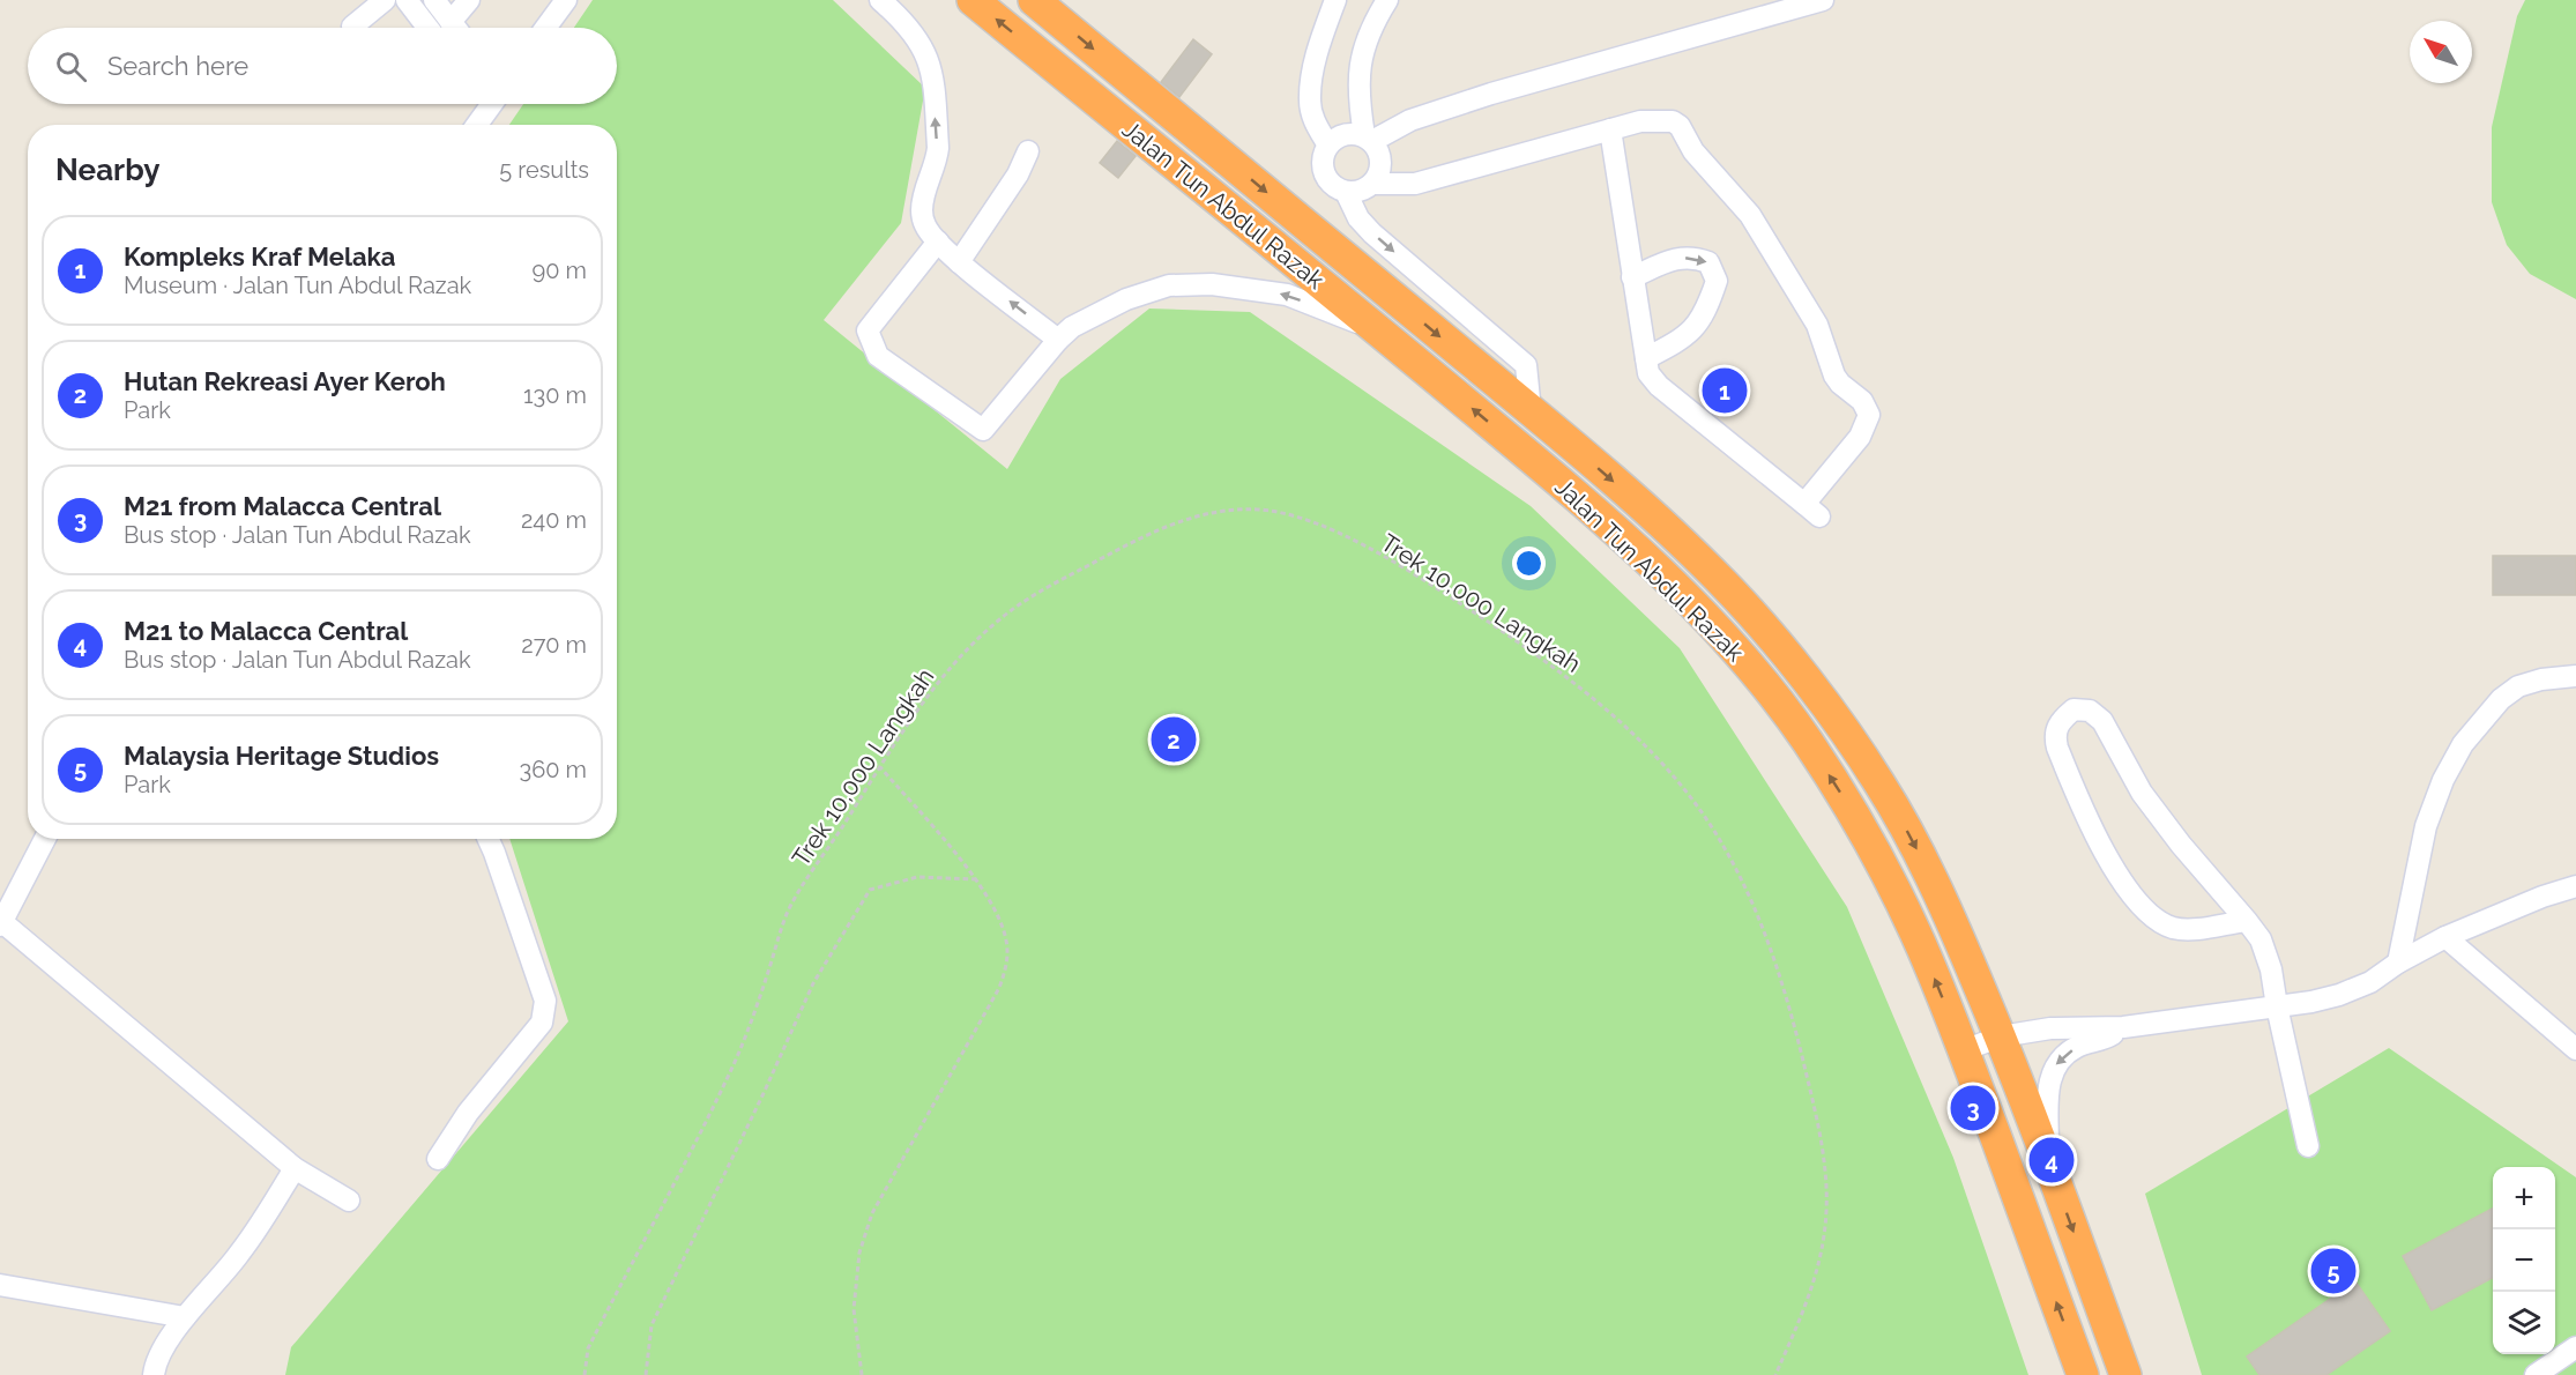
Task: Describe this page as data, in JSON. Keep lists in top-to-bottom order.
{
  "streets": {
    "highway": ["Jalan Tun Abdul Razak"],
    "path": ["Trek 10,000 Langkah"]
  },
  "north": "top left",
  "page": {
    "search": "Search here",
    "heading": ["Nearby", "5 results"],
    "list": [
      {
        "mark": "1",
        "name": "Kompleks Kraf Melaka",
        "note": "Museum · Jalan Tun Abdul Razak",
        "value": "90 m"
      },
      {
        "mark": "2",
        "name": "Hutan Rekreasi Ayer Keroh",
        "note": "Park",
        "value": "130 m"
      },
      {
        "mark": "3",
        "name": "M21 from Malacca Central",
        "note": "Bus stop · Jalan Tun Abdul Razak",
        "value": "240 m"
      },
      {
        "mark": "4",
        "name": "M21 to Malacca Central",
        "note": "Bus stop · Jalan Tun Abdul Razak",
        "value": "270 m"
      },
      {
        "mark": "5",
        "name": "Malaysia Heritage Studios",
        "note": "Park",
        "value": "360 m"
      }
    ],
    "pins": [
      "1",
      "2",
      "3",
      "4",
      "5"
    ],
    "map_buttons": ["+", "−"]
  }
}
